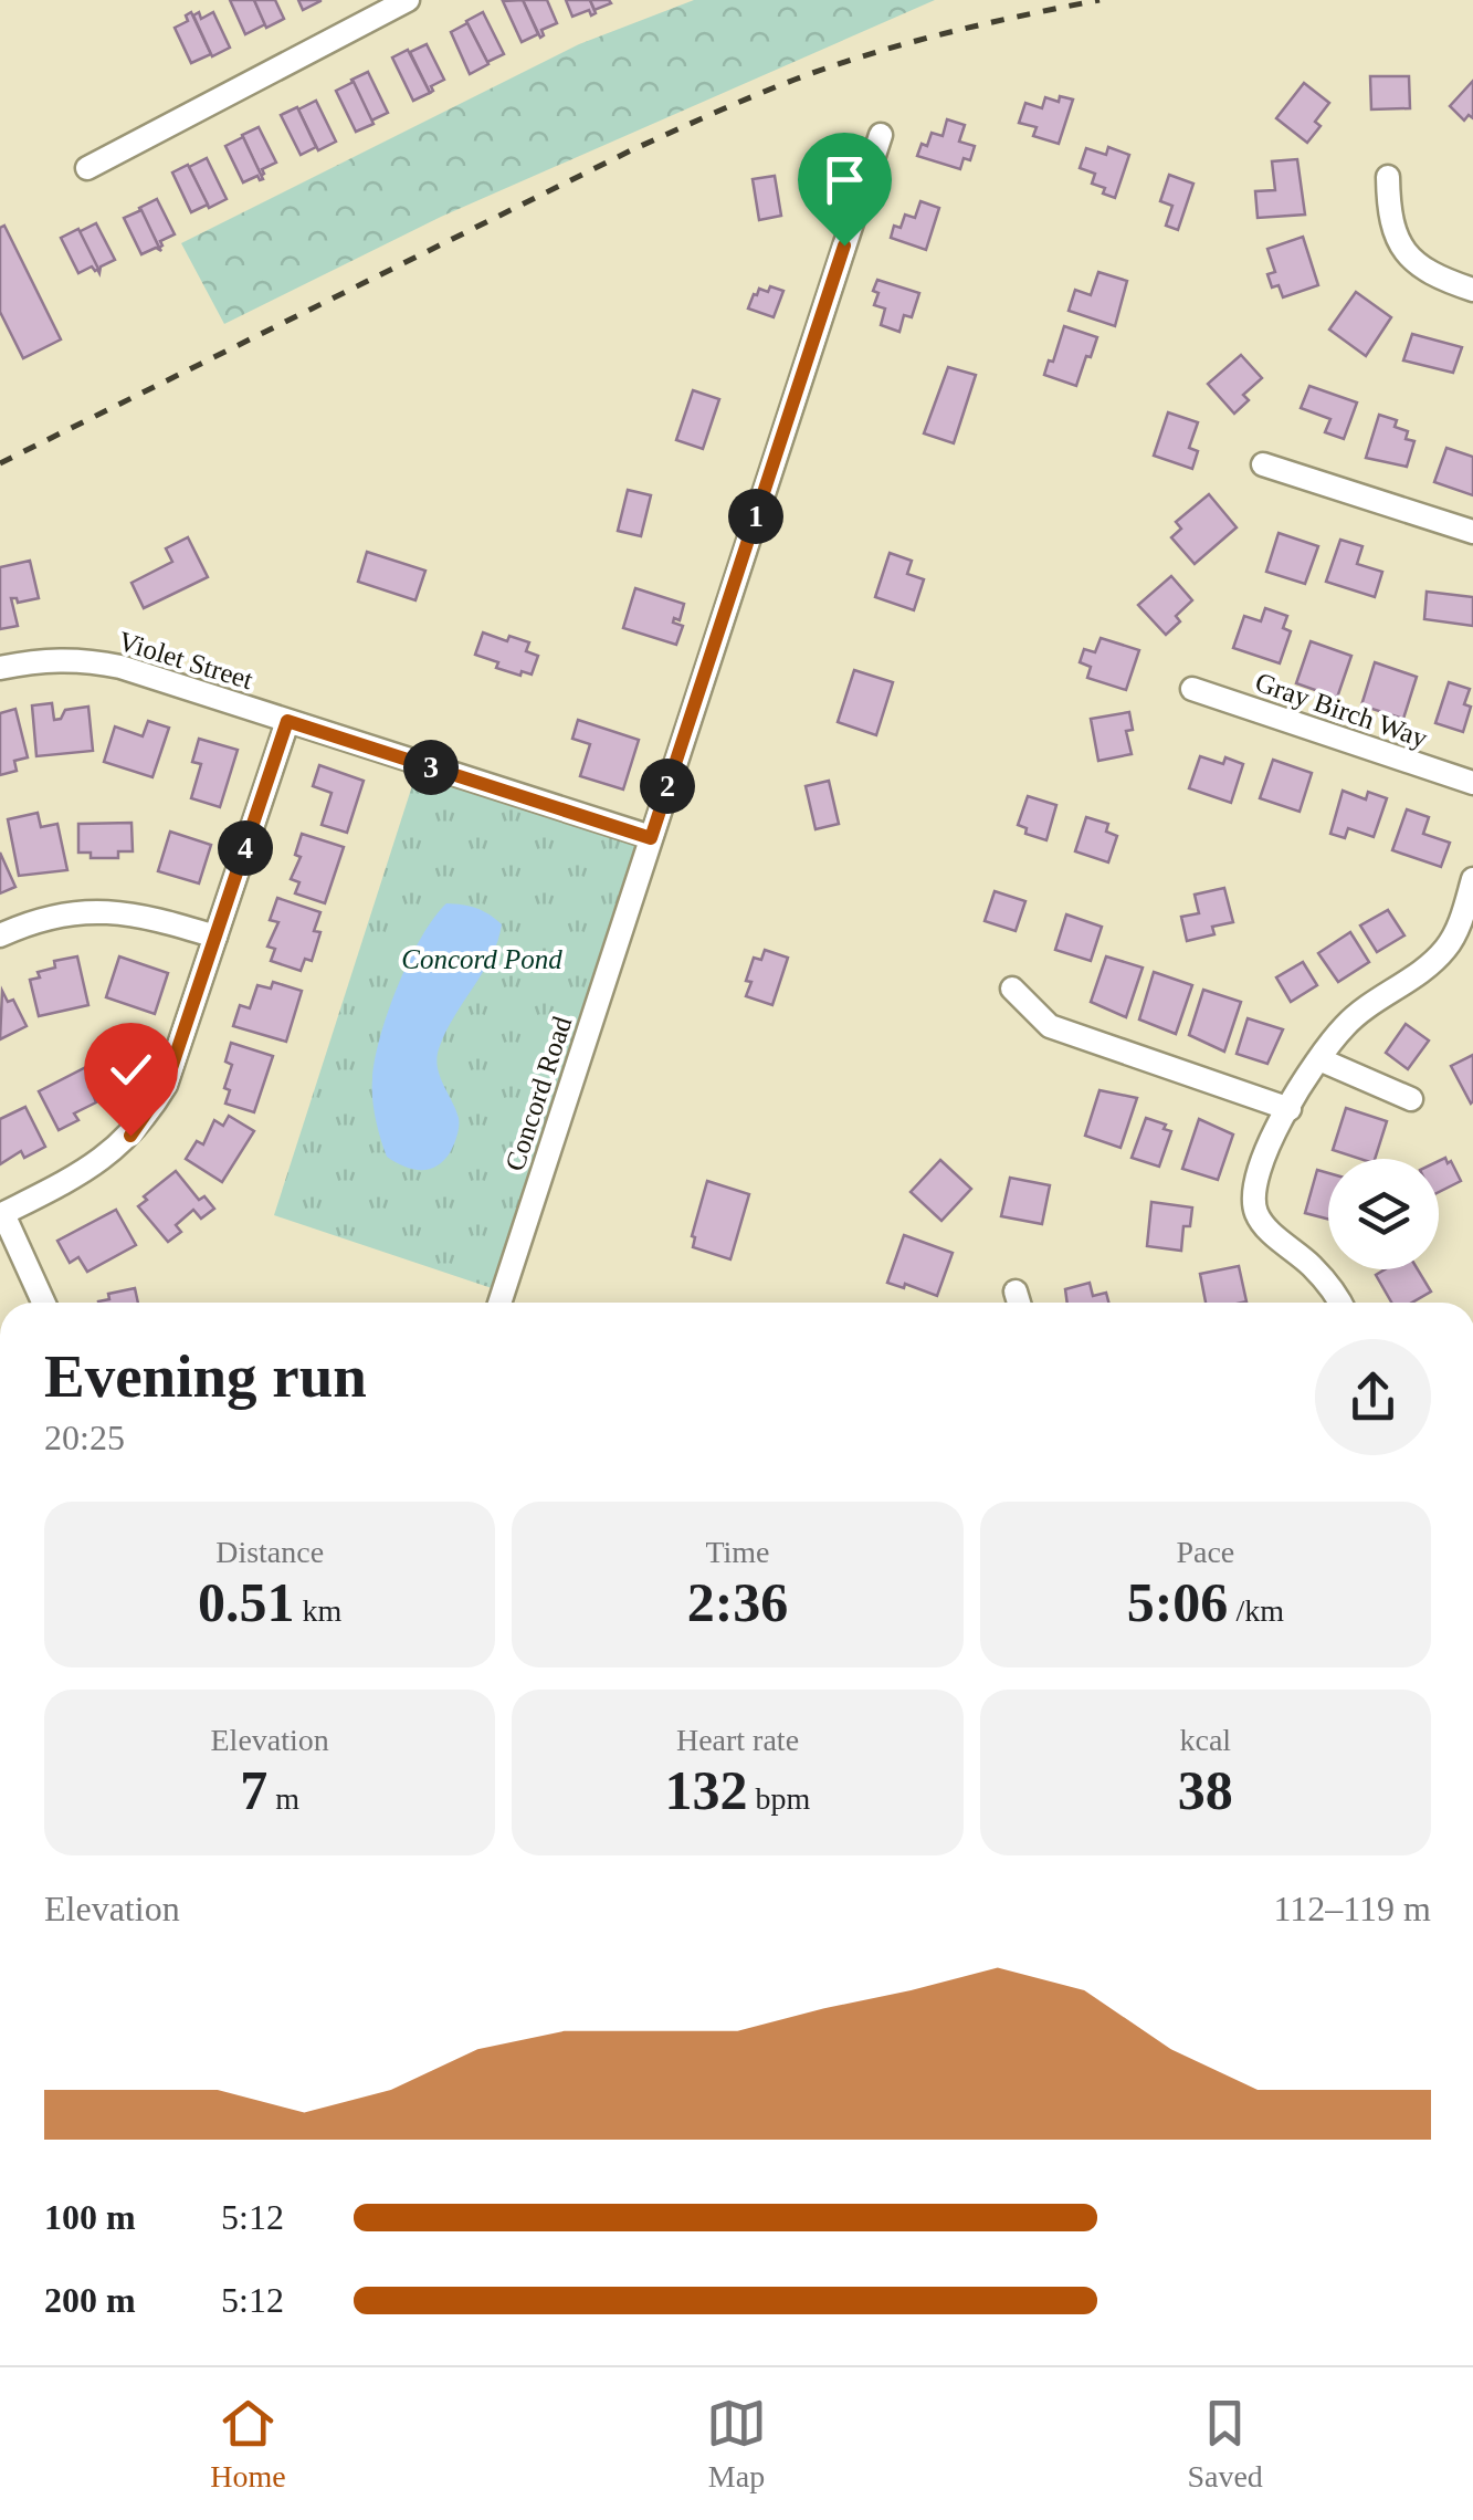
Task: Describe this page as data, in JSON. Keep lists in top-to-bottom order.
{
  "streets": {
    "street": ["Violet Street", "Gray Birch Way", "Concord Road"]
  },
  "crossings": [
    ["Violet Street", "Concord Road"]
  ],
  "parks": ["Concord Pond"],
  "page": {
    "pins": [
      "1",
      "3",
      "2",
      "4"
    ],
    "heading": ["Evening run", "20:25"],
    "stats": [
      ["Distance", "0.51 km"],
      ["Time", "2:36"],
      ["Pace", "5:06 /km"],
      ["Elevation", "7 m"],
      ["Heart rate", "132 bpm"],
      ["kcal", "38"]
    ],
    "chart": ["Elevation", "112–119 m"],
    "list": [
      {
        "name": "100 m",
        "note": "5:12"
      },
      {
        "name": "200 m",
        "note": "5:12"
      }
    ],
    "tabs": ["Home", "Map", "Saved"]
  }
}
